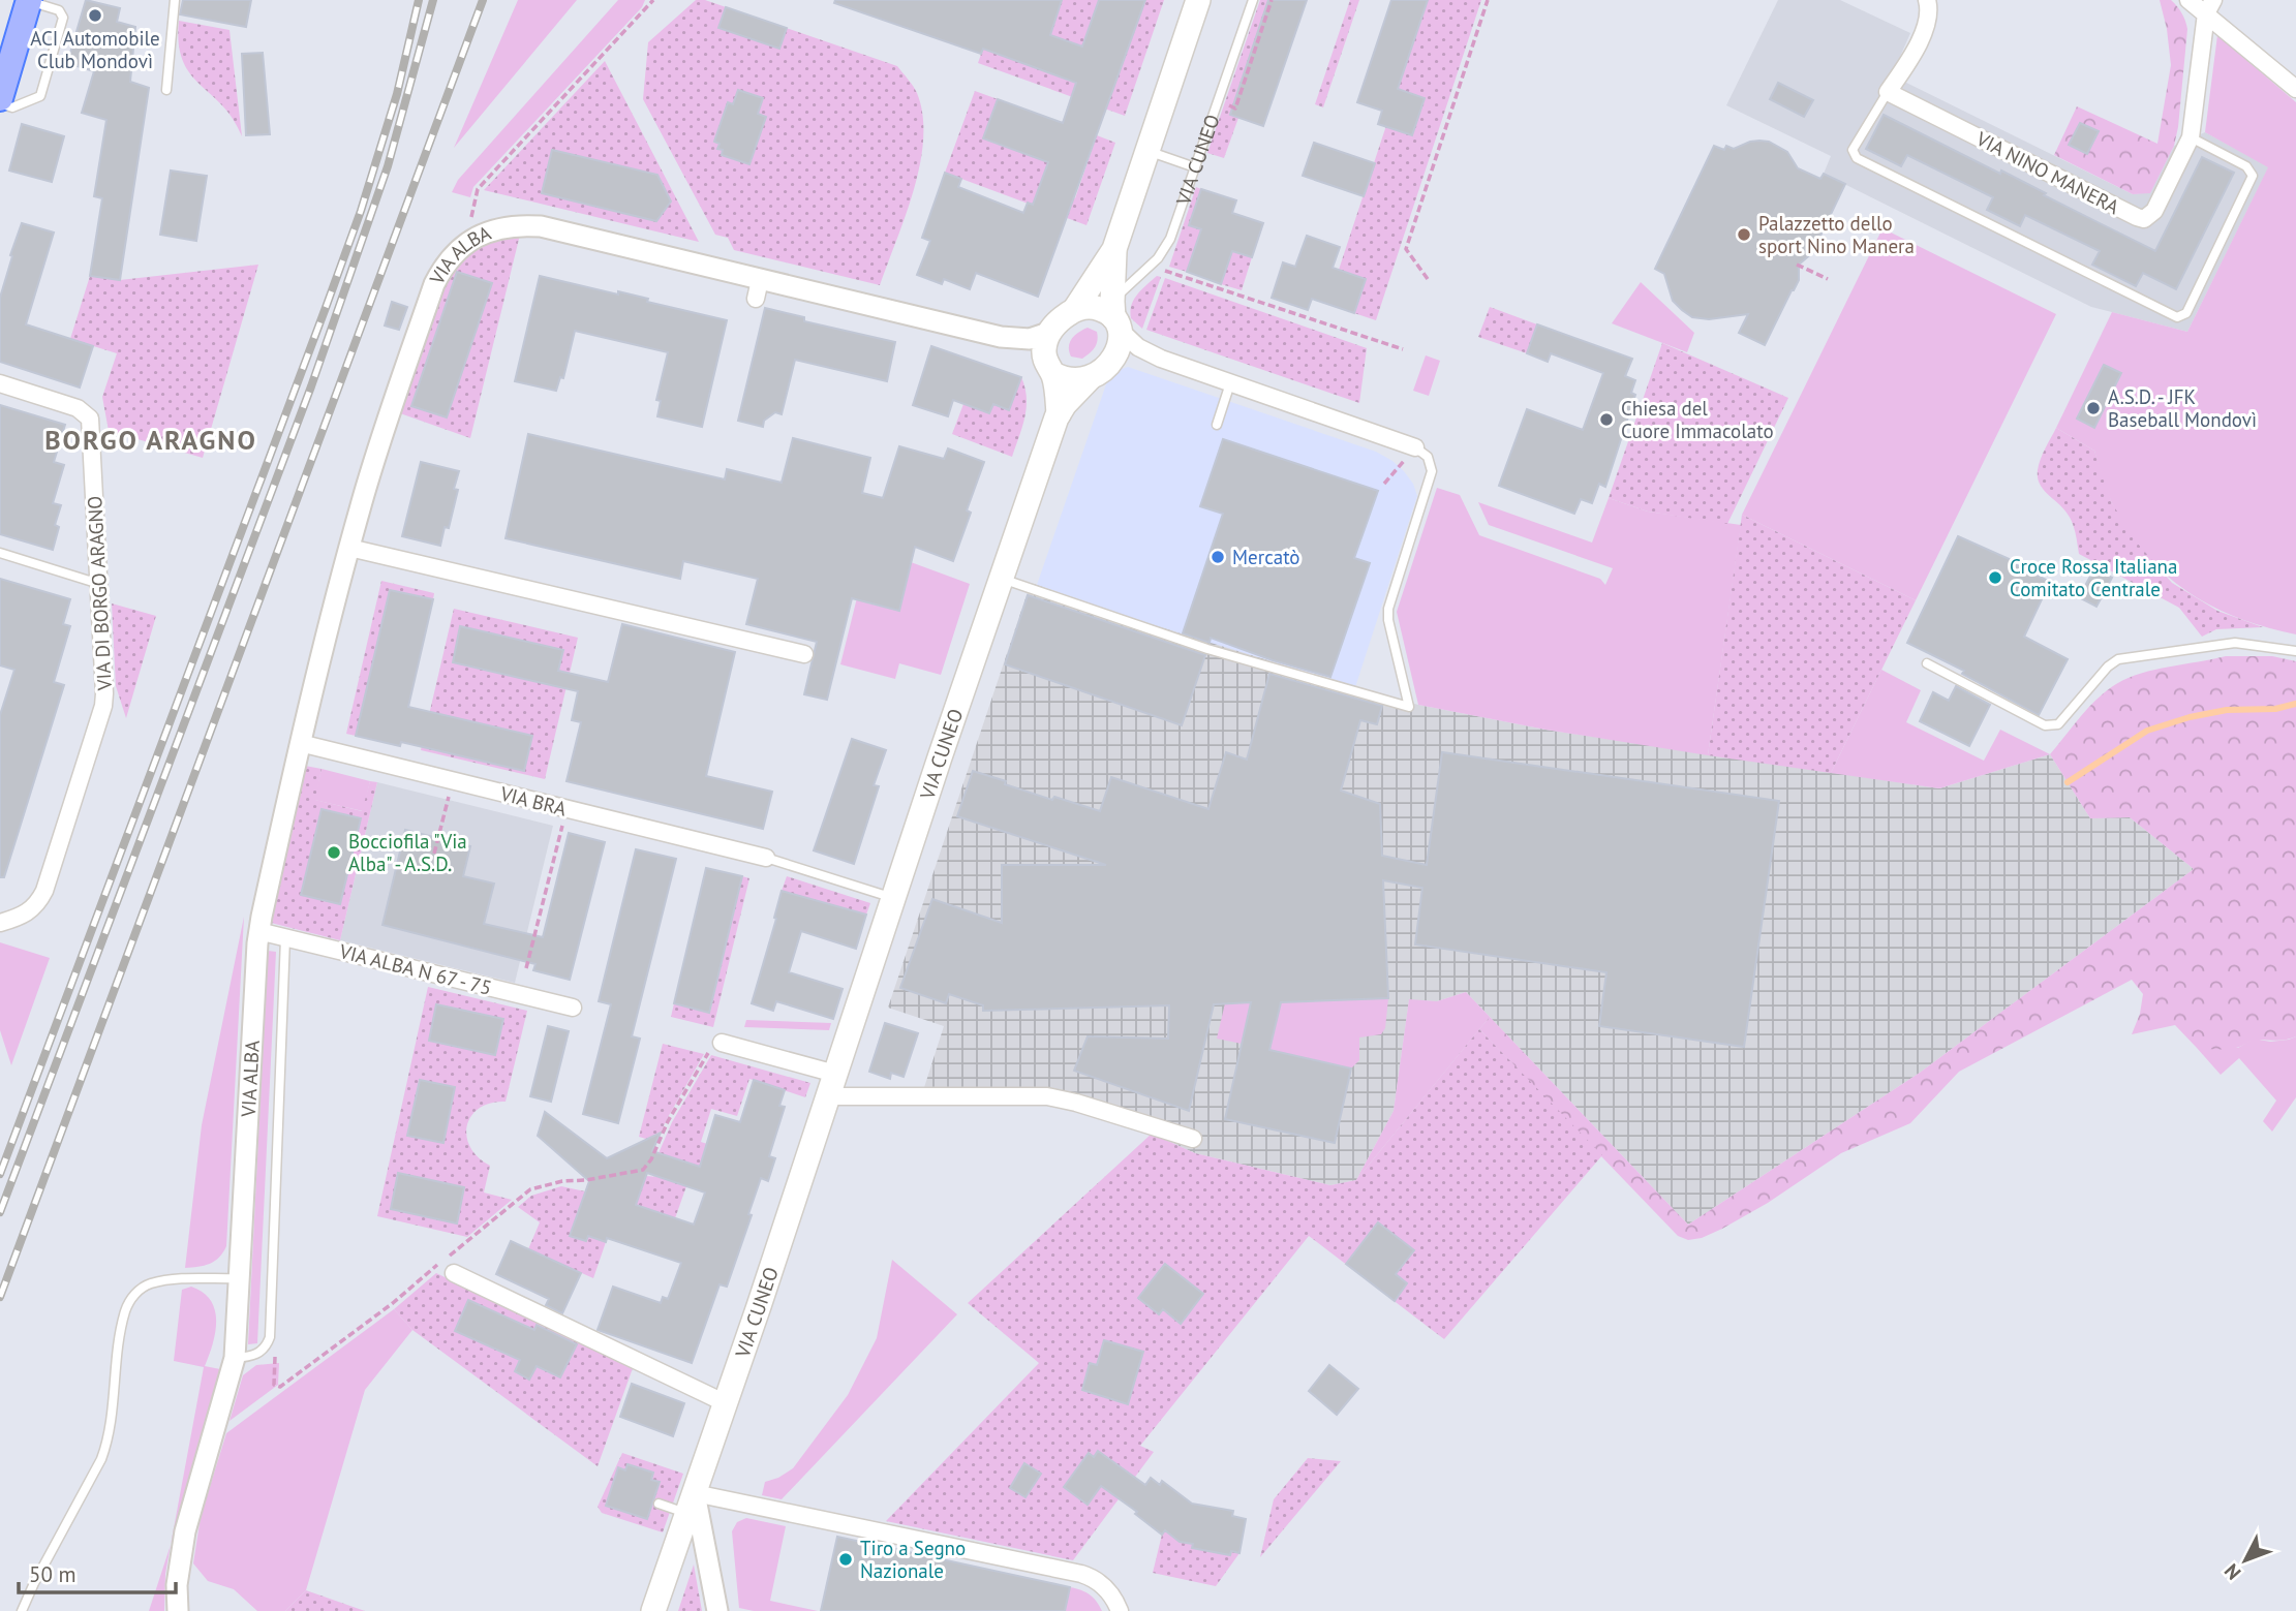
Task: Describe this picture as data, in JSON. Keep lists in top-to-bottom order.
{
  "streets": {
    "main road": ["VIA CUNEO"],
    "street": [
      "VIA NINO MANERA",
      "VIA ALBA",
      "VIA DI BORGO ARAGNO",
      "VIA BRA",
      "VIA ALBA N 67 - 75"
    ]
  },
  "crossings": [
    ["VIA CUNEO", "VIA ALBA"],
    ["VIA ALBA", "VIA BRA"],
    ["VIA ALBA", "VIA ALBA N 67 - 75"]
  ],
  "districts": ["BORGO ARAGNO"],
  "places": [
    "ACI Automobile Club Mondovì",
    "Palazzetto dello sport Nino Manera",
    "A.S.D. - JFK Baseball Mondovì",
    "Chiesa del Cuore Immacolato",
    "Mercatò",
    "Croce Rossa Italiana Comitato Centrale",
    "Bocciofila \"Via Alba\" - A.S.D.",
    "Tiro a Segno Nazionale"
  ],
  "scale_bar": "50 m",
  "north": "bottom left"
}
